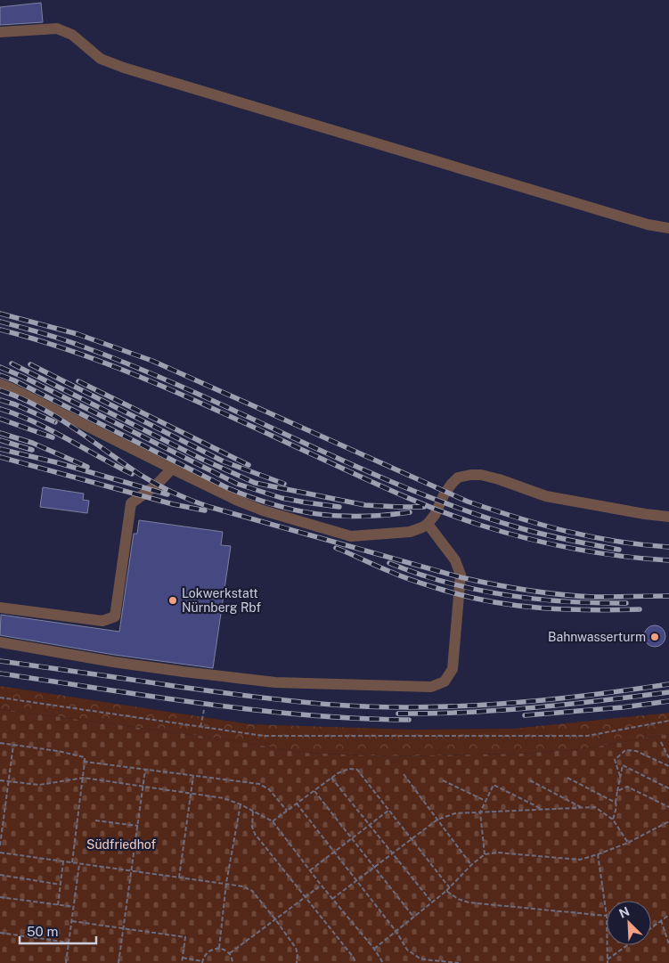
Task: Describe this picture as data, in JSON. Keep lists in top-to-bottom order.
{
  "parks": ["Südfriedhof"],
  "places": ["Lokwerkstatt Nürnberg Rbf", "Bahnwasserturm"],
  "scale_bar": "50 m",
  "north": "top left"
}
